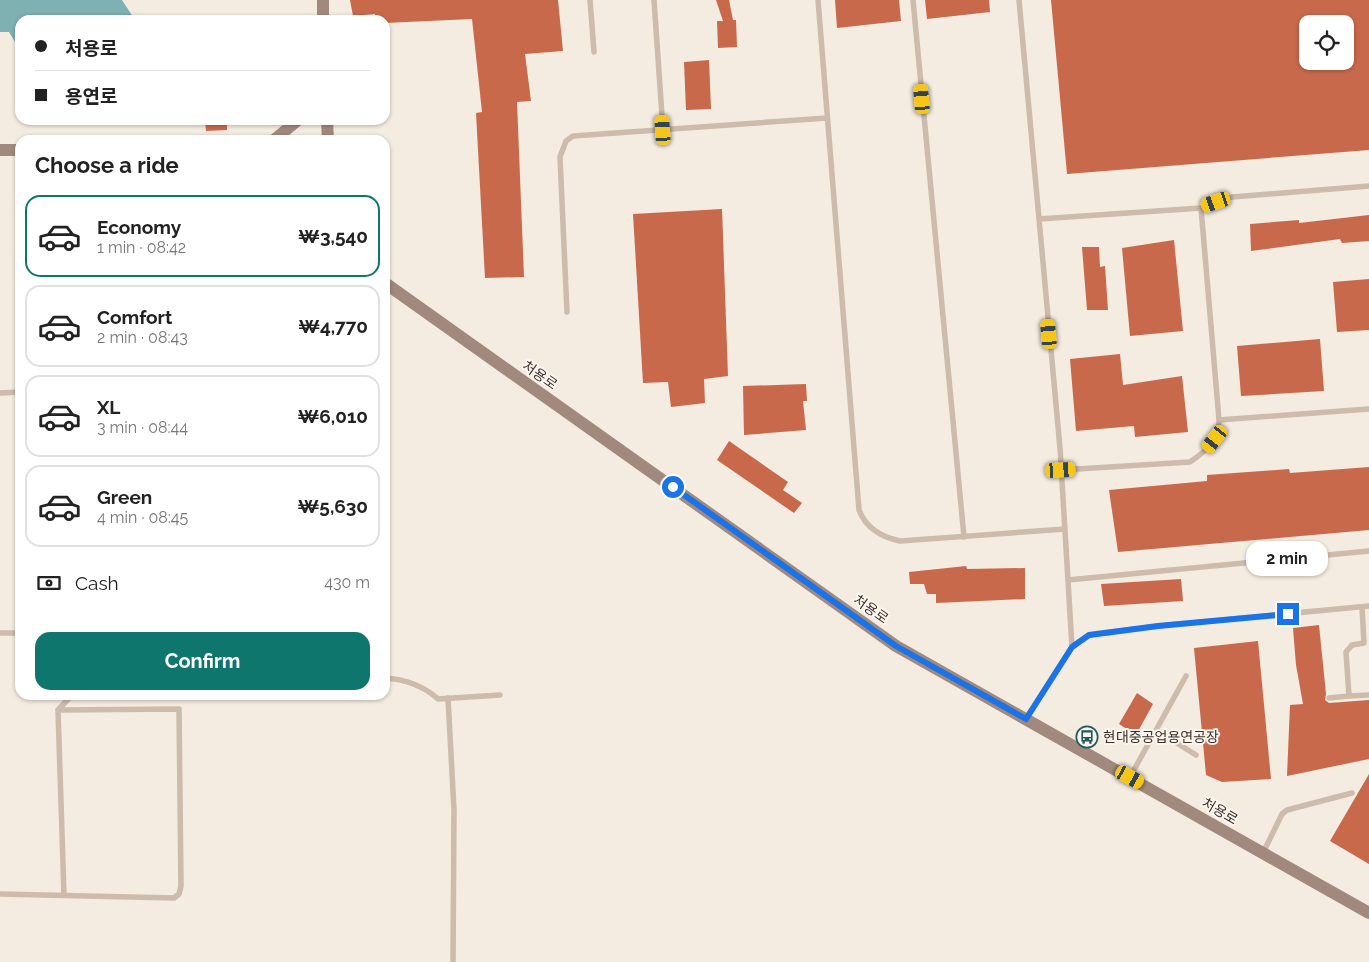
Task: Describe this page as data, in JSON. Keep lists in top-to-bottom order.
{
  "streets": {
    "street": ["처용로"]
  },
  "places": {
    "bus stop": ["현대중공업용연공장"]
  },
  "page": {
    "banner": ["처용로", "용연로"],
    "heading": "Choose a ride",
    "list": [
      {
        "name": "Economy",
        "note": "1 min · 08:42",
        "value": "₩3,540"
      },
      {
        "name": "Comfort",
        "note": "2 min · 08:43",
        "value": "₩4,770"
      },
      {
        "name": "XL",
        "note": "3 min · 08:44",
        "value": "₩6,010"
      },
      {
        "name": "Green",
        "note": "4 min · 08:45",
        "value": "₩5,630"
      }
    ],
    "bubble": "2 min",
    "pay": ["Cash", "430 m"],
    "buttons": "Confirm"
  }
}
